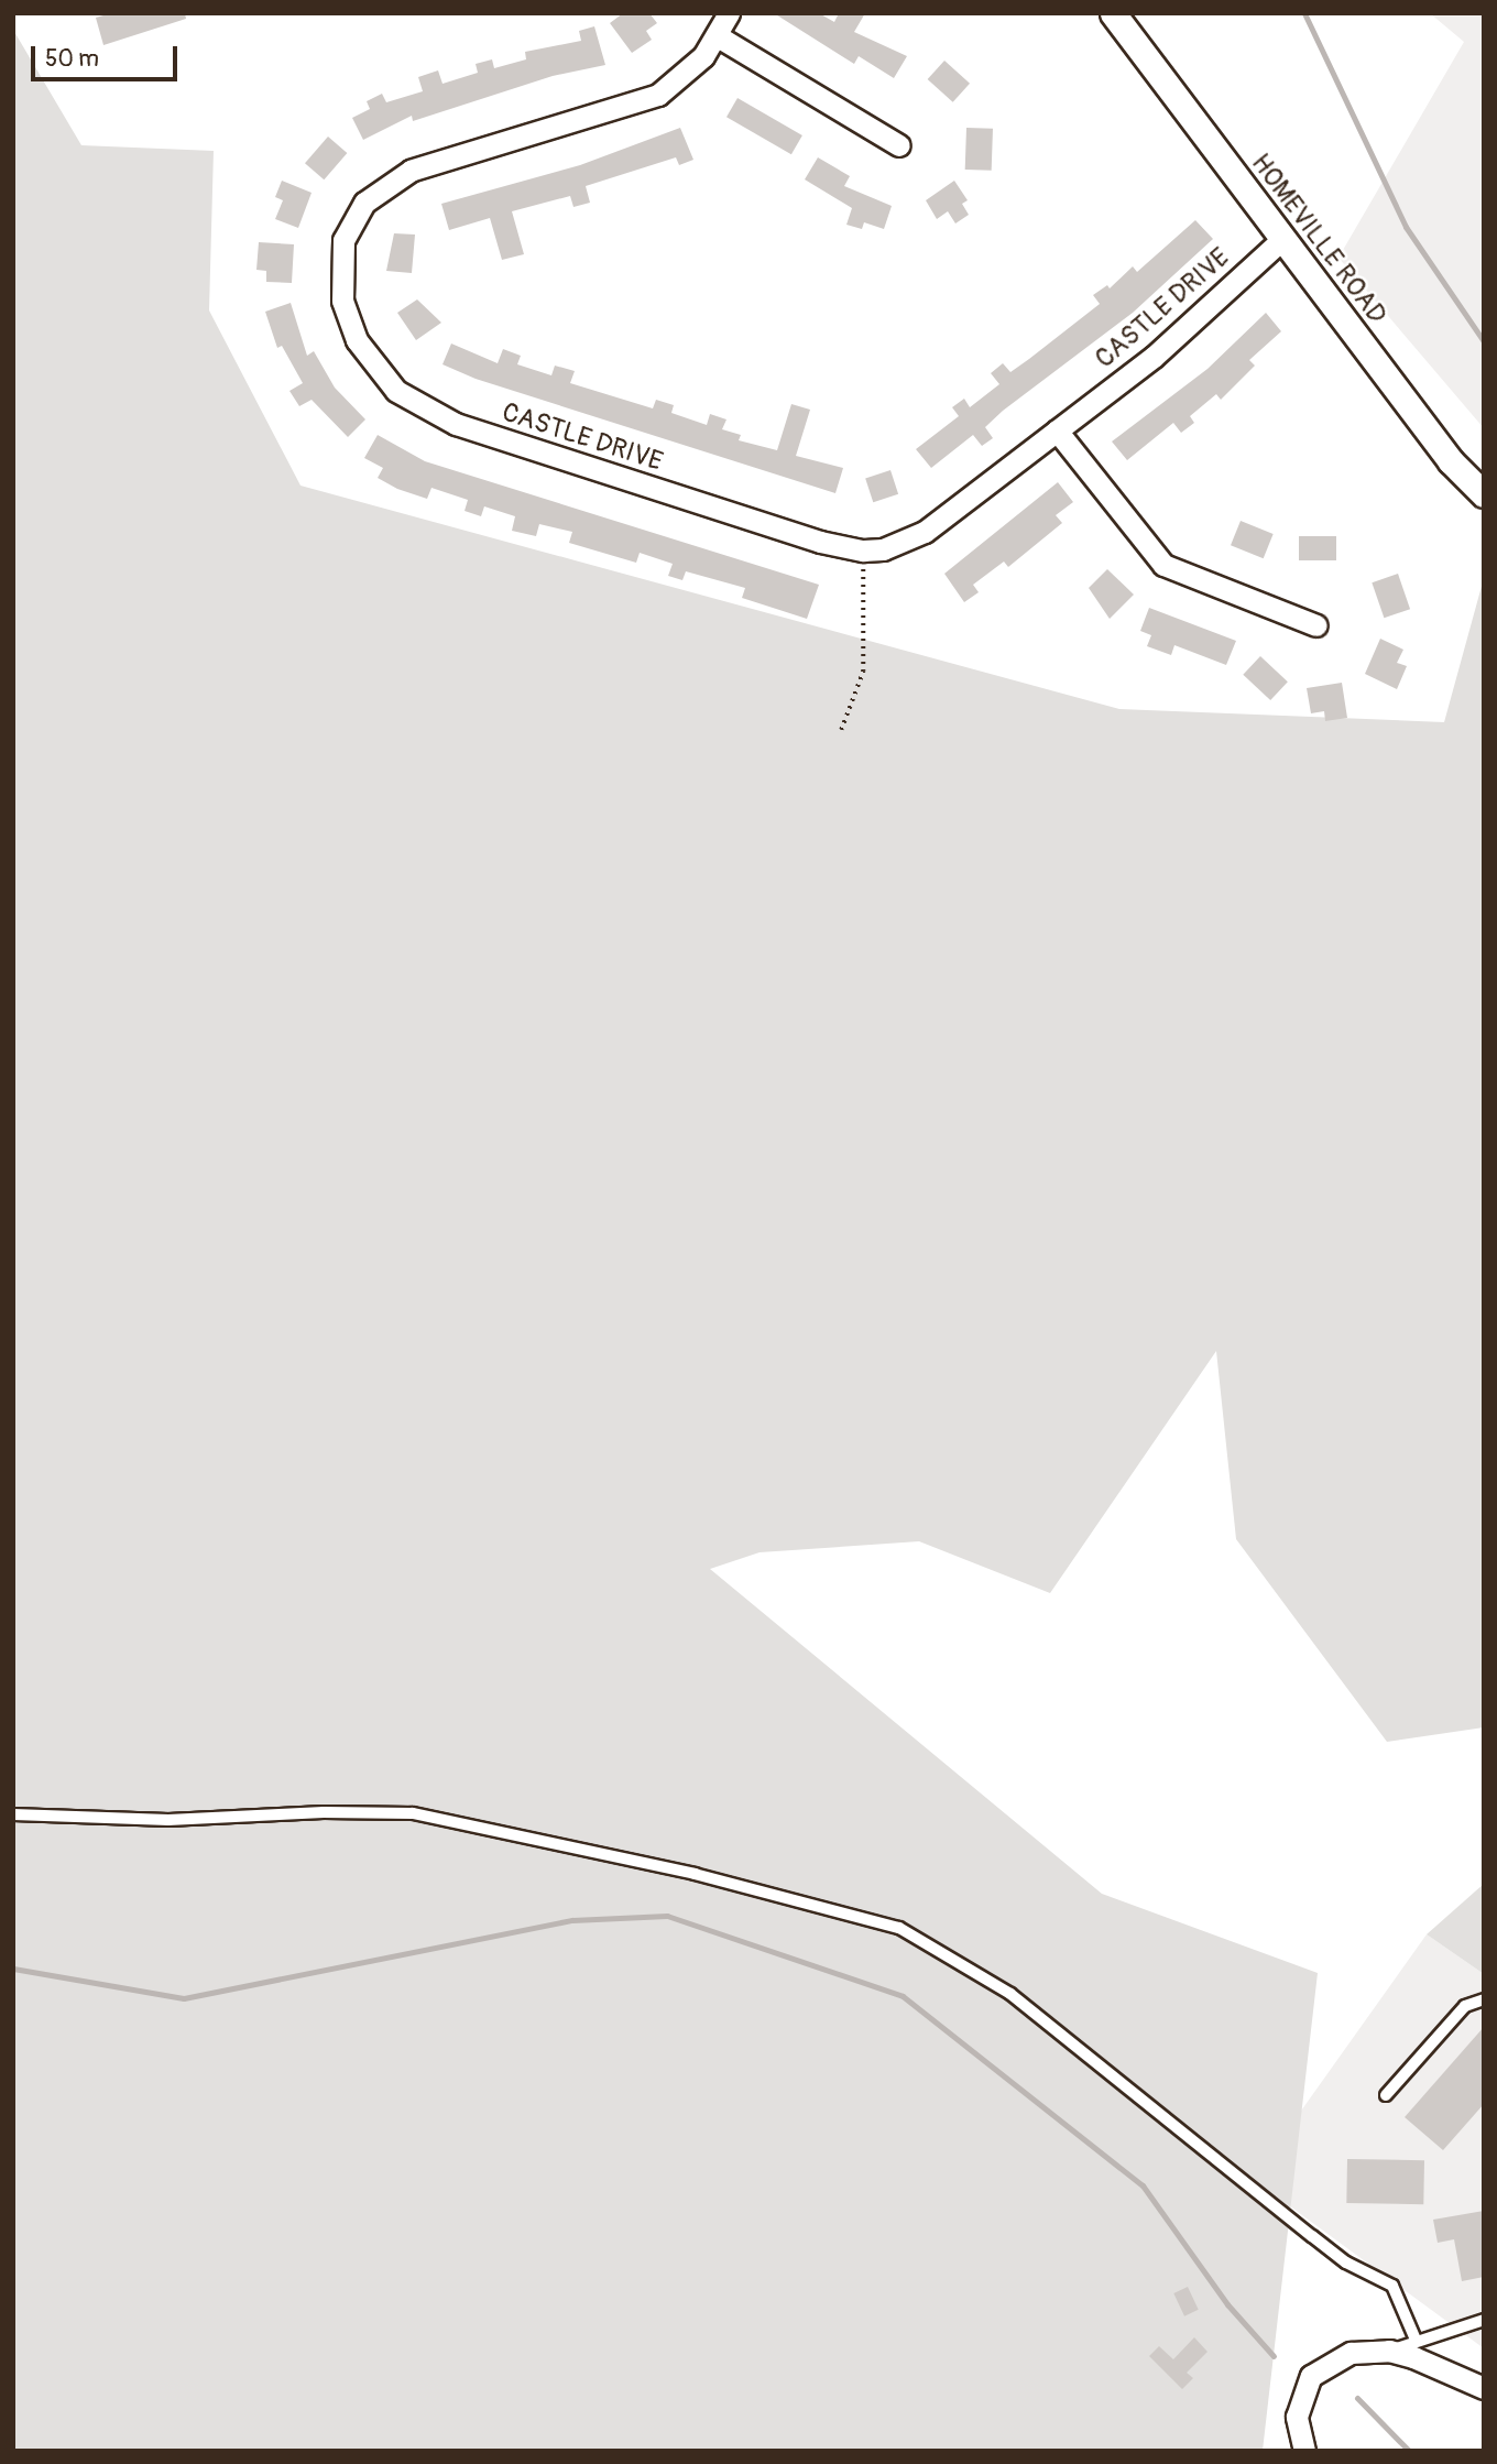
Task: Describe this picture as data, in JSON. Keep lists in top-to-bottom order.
{
  "streets": {
    "street": ["HOMEVILLE ROAD", "CASTLE DRIVE"]
  },
  "crossings": [
    ["HOMEVILLE ROAD", "CASTLE DRIVE"]
  ],
  "scale_bar": "50 m"
}
